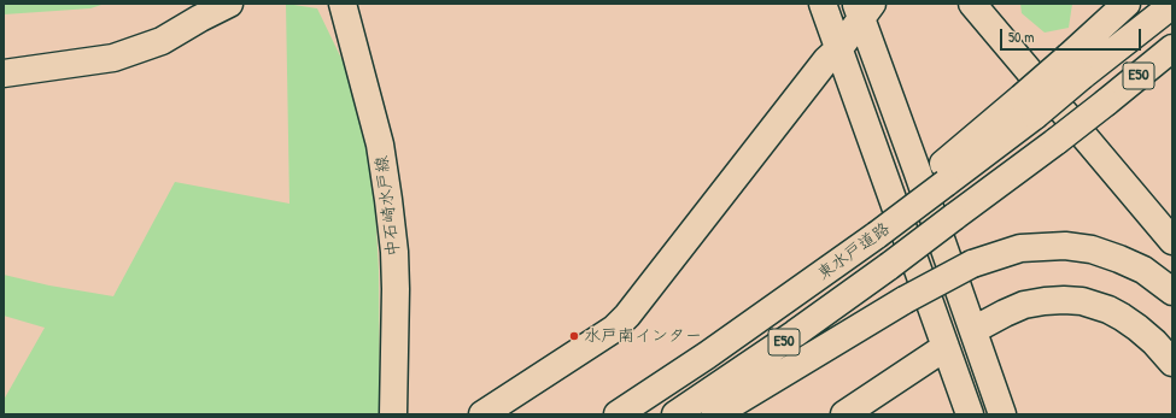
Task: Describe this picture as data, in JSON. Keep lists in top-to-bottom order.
{
  "streets": {
    "main road": ["E50", "中石崎水戸線", "東水戸道路"]
  },
  "places": ["水戸南インター"],
  "scale_bar": "50 m"
}
